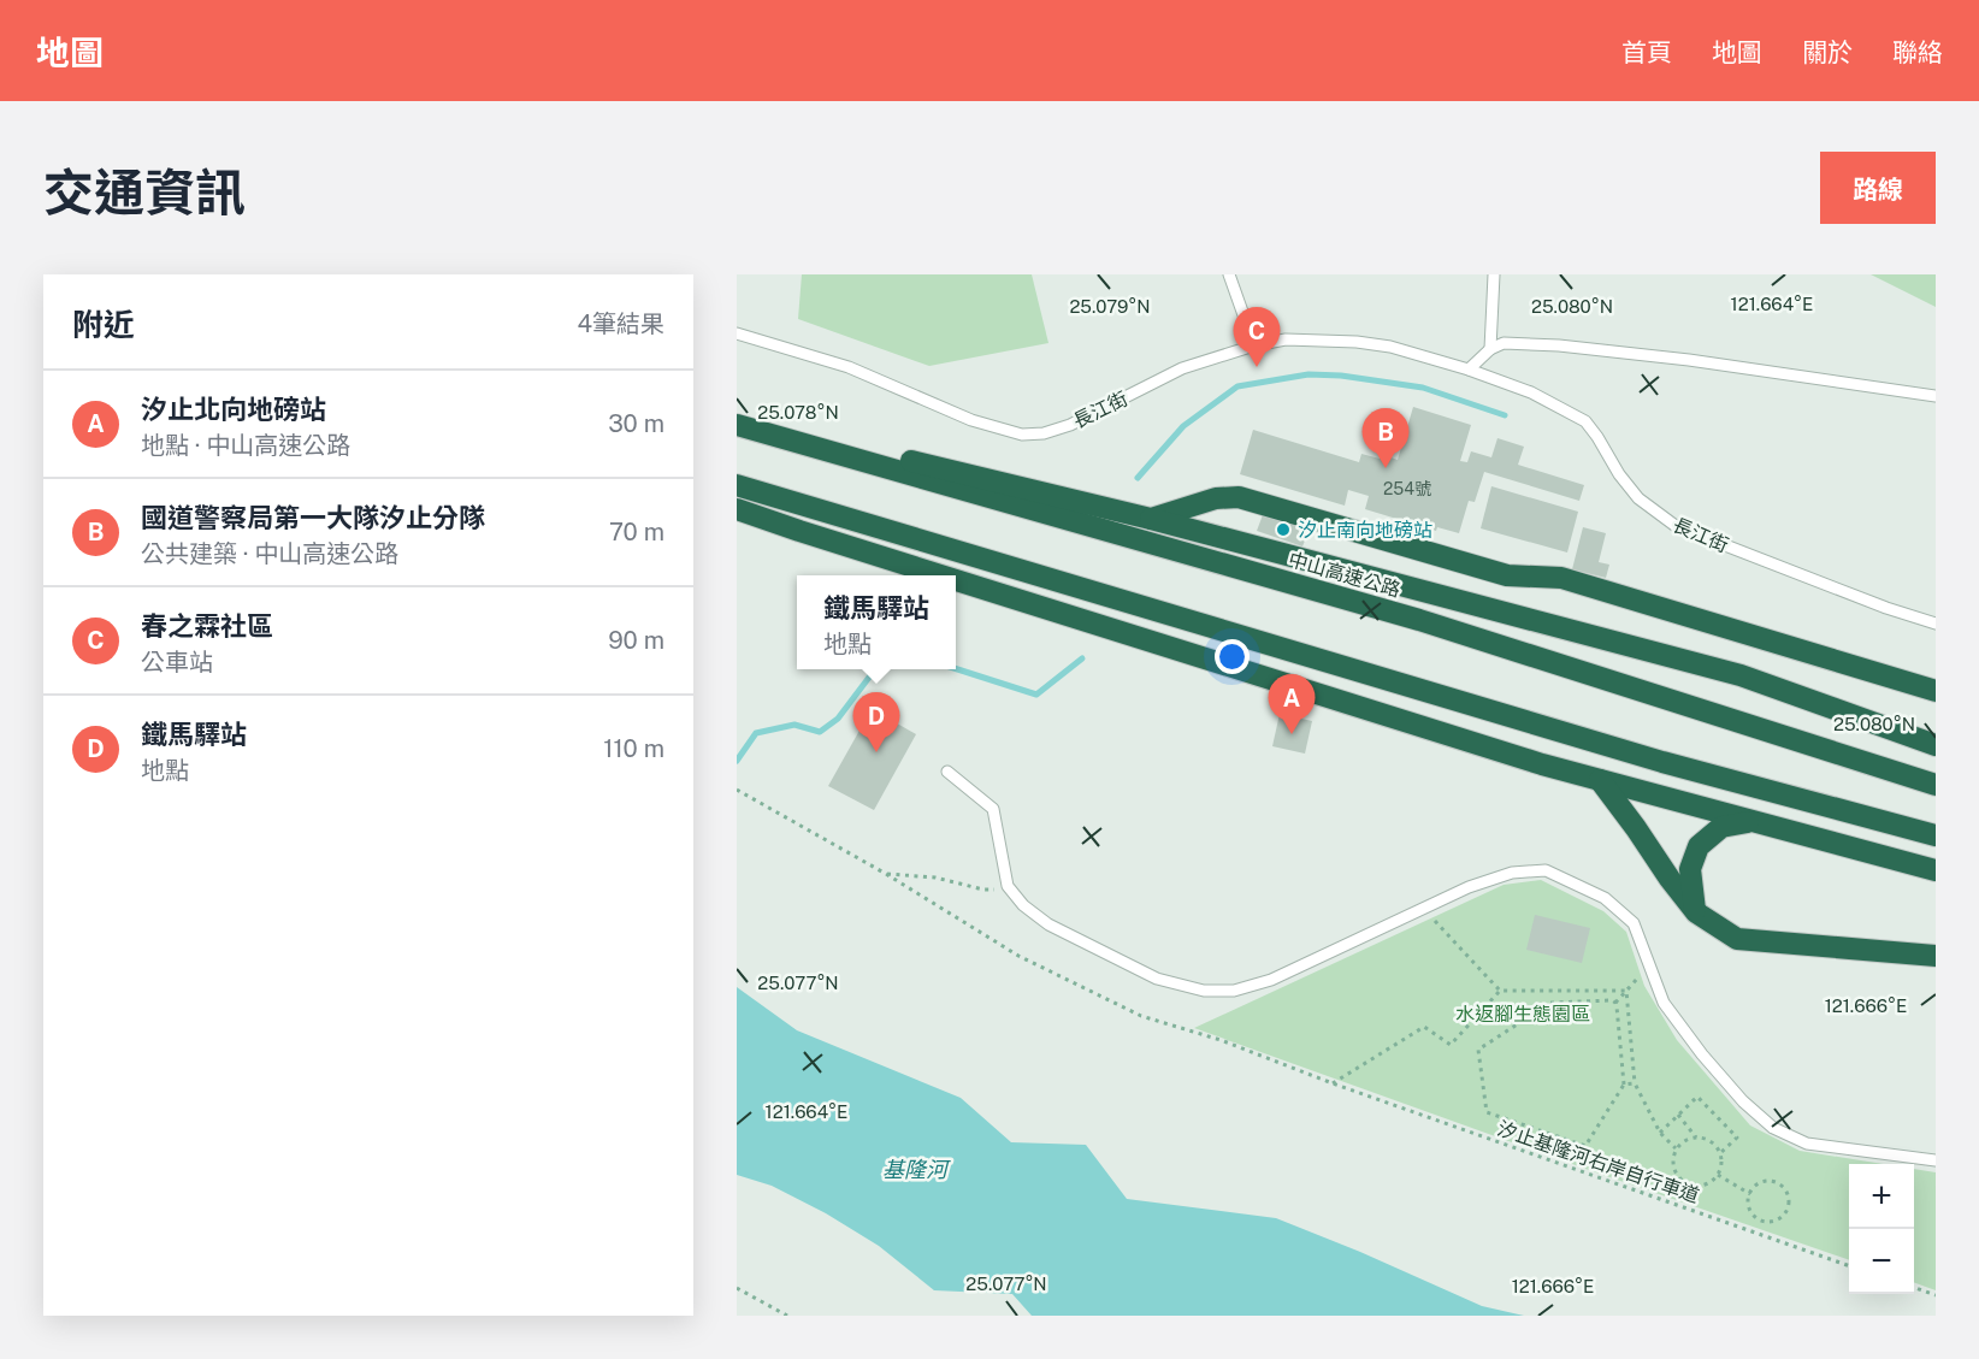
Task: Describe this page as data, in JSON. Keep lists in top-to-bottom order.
{
  "streets": {
    "highway": ["中山高速公路"],
    "lane": ["長江街"],
    "path": ["汐止基隆河右岸自行車道"]
  },
  "water": ["基隆河"],
  "parks": ["水返腳生態園區"],
  "places": ["汐止南向地磅站"],
  "house_numbers": ["254號"],
  "page": {
    "header": "地圖",
    "nav": [
      "首頁",
      "地圖",
      "關於",
      "聯絡"
    ],
    "title": "交通資訊",
    "buttons": "路線",
    "heading": ["附近", "4筆結果"],
    "pins": [
      "C",
      "B",
      "A",
      "D"
    ],
    "list": [
      {
        "mark": "A",
        "name": "汐止北向地磅站",
        "note": "地點 · 中山高速公路",
        "value": "30 m"
      },
      {
        "mark": "B",
        "name": "國道警察局第一大隊汐止分隊",
        "note": "公共建築 · 中山高速公路",
        "value": "70 m"
      },
      {
        "mark": "C",
        "name": "春之霖社區",
        "note": "公車站",
        "value": "90 m"
      },
      {
        "mark": "D",
        "name": "鐵馬驛站",
        "note": "地點",
        "value": "110 m"
      }
    ],
    "popup": ["鐵馬驛站", "地點"],
    "map_buttons": ["+", "−"]
  },
  "coordinates": [
    "121.664°E",
    "25.079°N",
    "25.080°N",
    "25.078°N",
    "25.077°N",
    "121.666°E"
  ]
}
